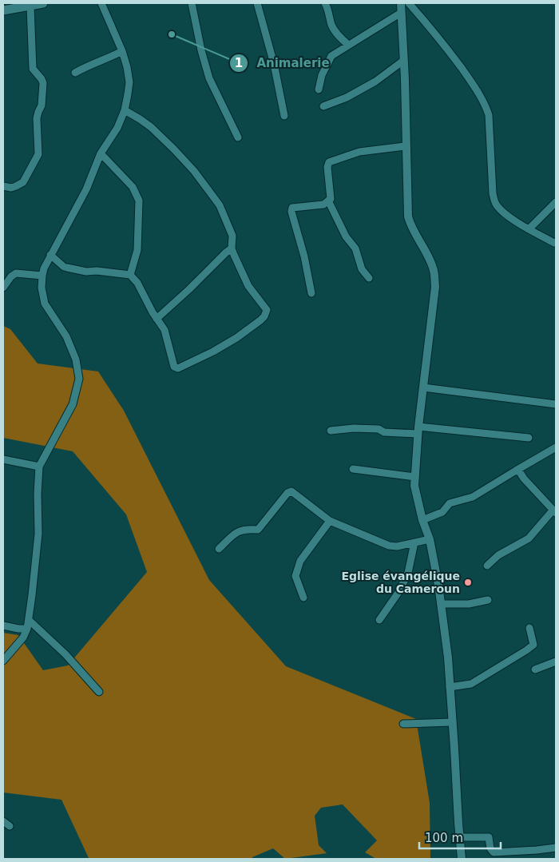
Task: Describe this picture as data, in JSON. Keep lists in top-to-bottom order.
{
  "places": ["Animalerie", "Eglise évangélique du Cameroun"],
  "scale_bar": "100 m"
}
